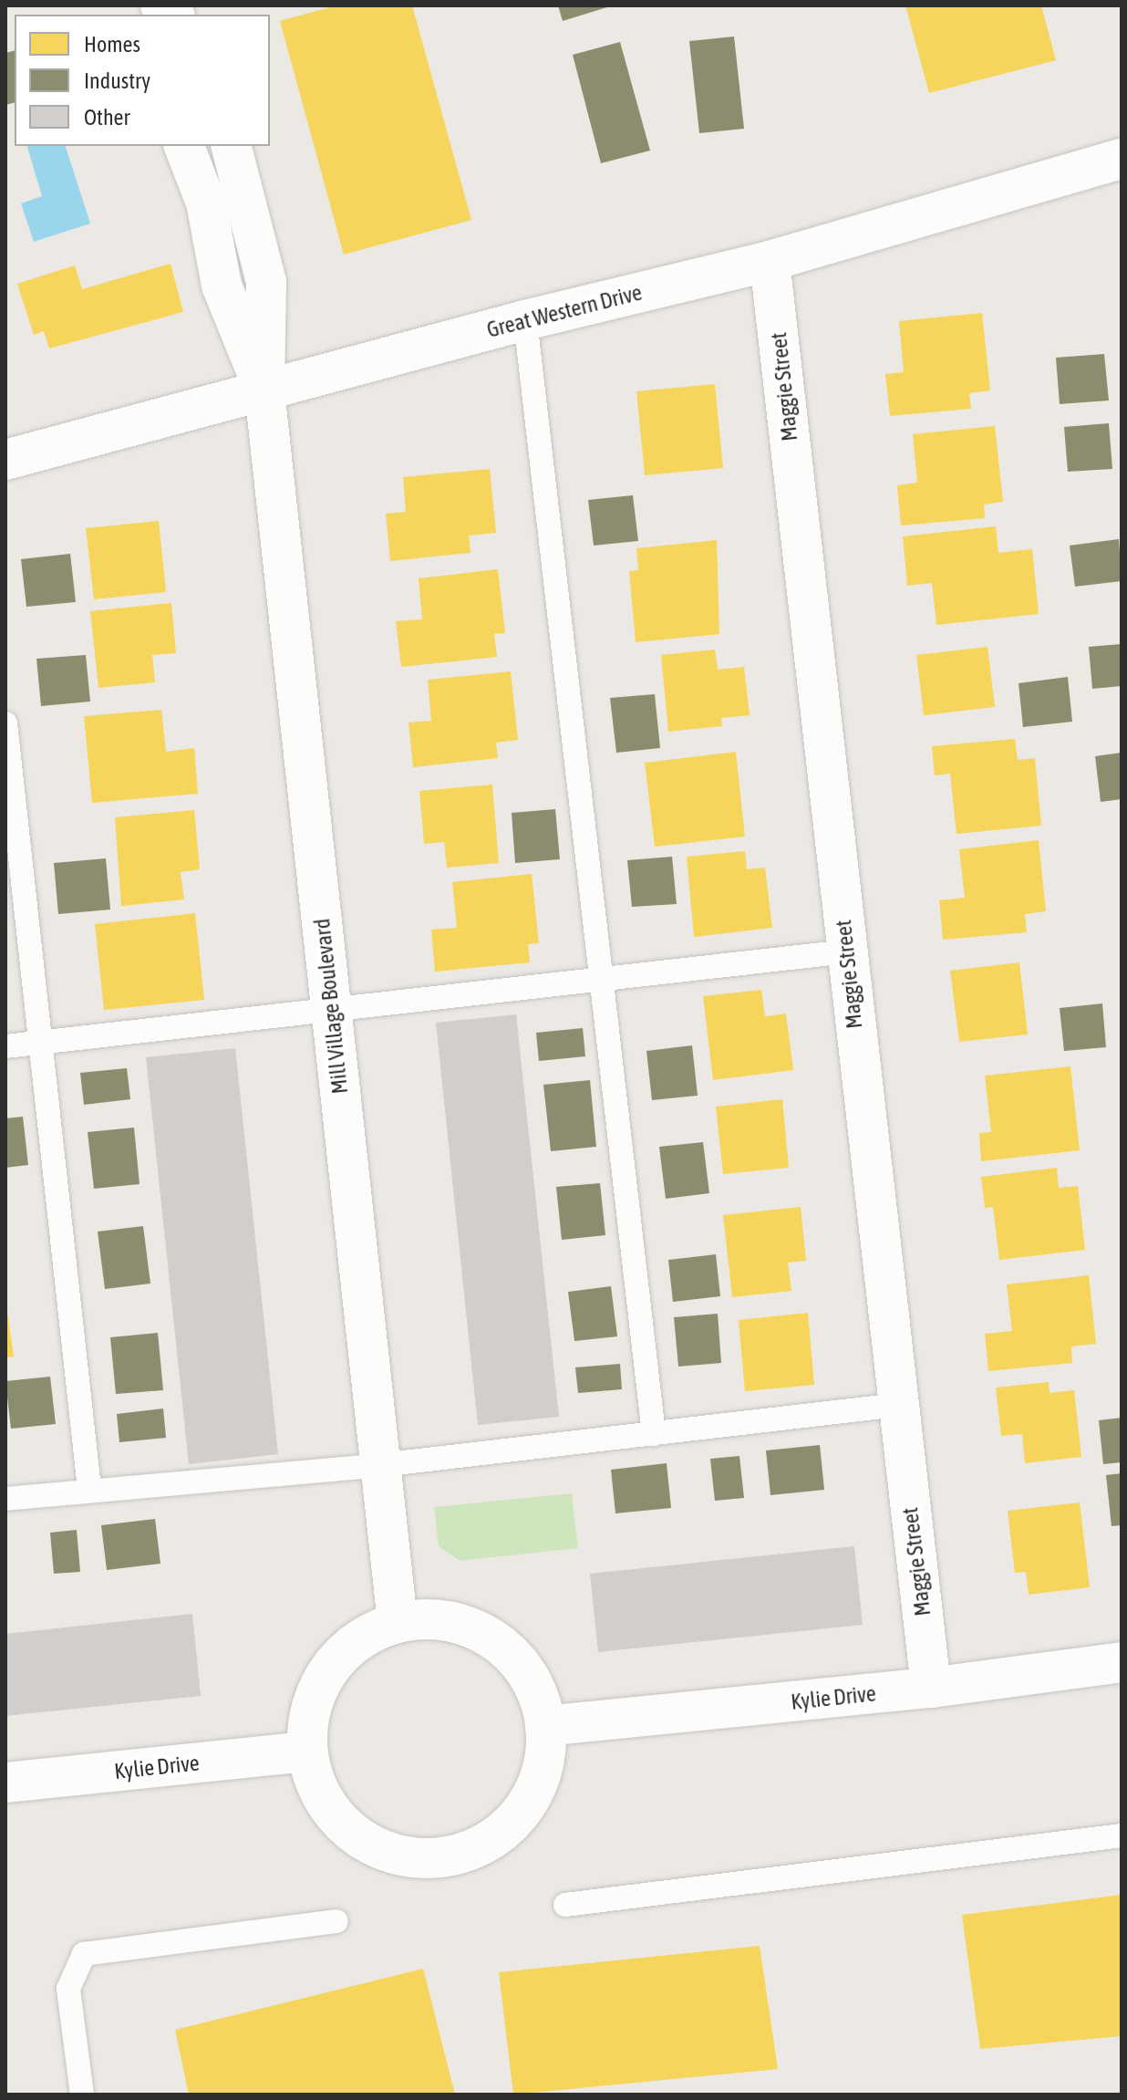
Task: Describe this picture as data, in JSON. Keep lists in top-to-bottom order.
{
  "streets": {
    "street": [
      "Great Western Drive",
      "Maggie Street",
      "Mill Village Boulevard",
      "Kylie Drive"
    ]
  },
  "crossings": [
    ["Great Western Drive", "Maggie Street"],
    ["Great Western Drive", "Mill Village Boulevard"],
    ["Maggie Street", "Kylie Drive"],
    ["Mill Village Boulevard", "Kylie Drive"]
  ],
  "legend": ["Homes", "Industry", "Other"]
}
